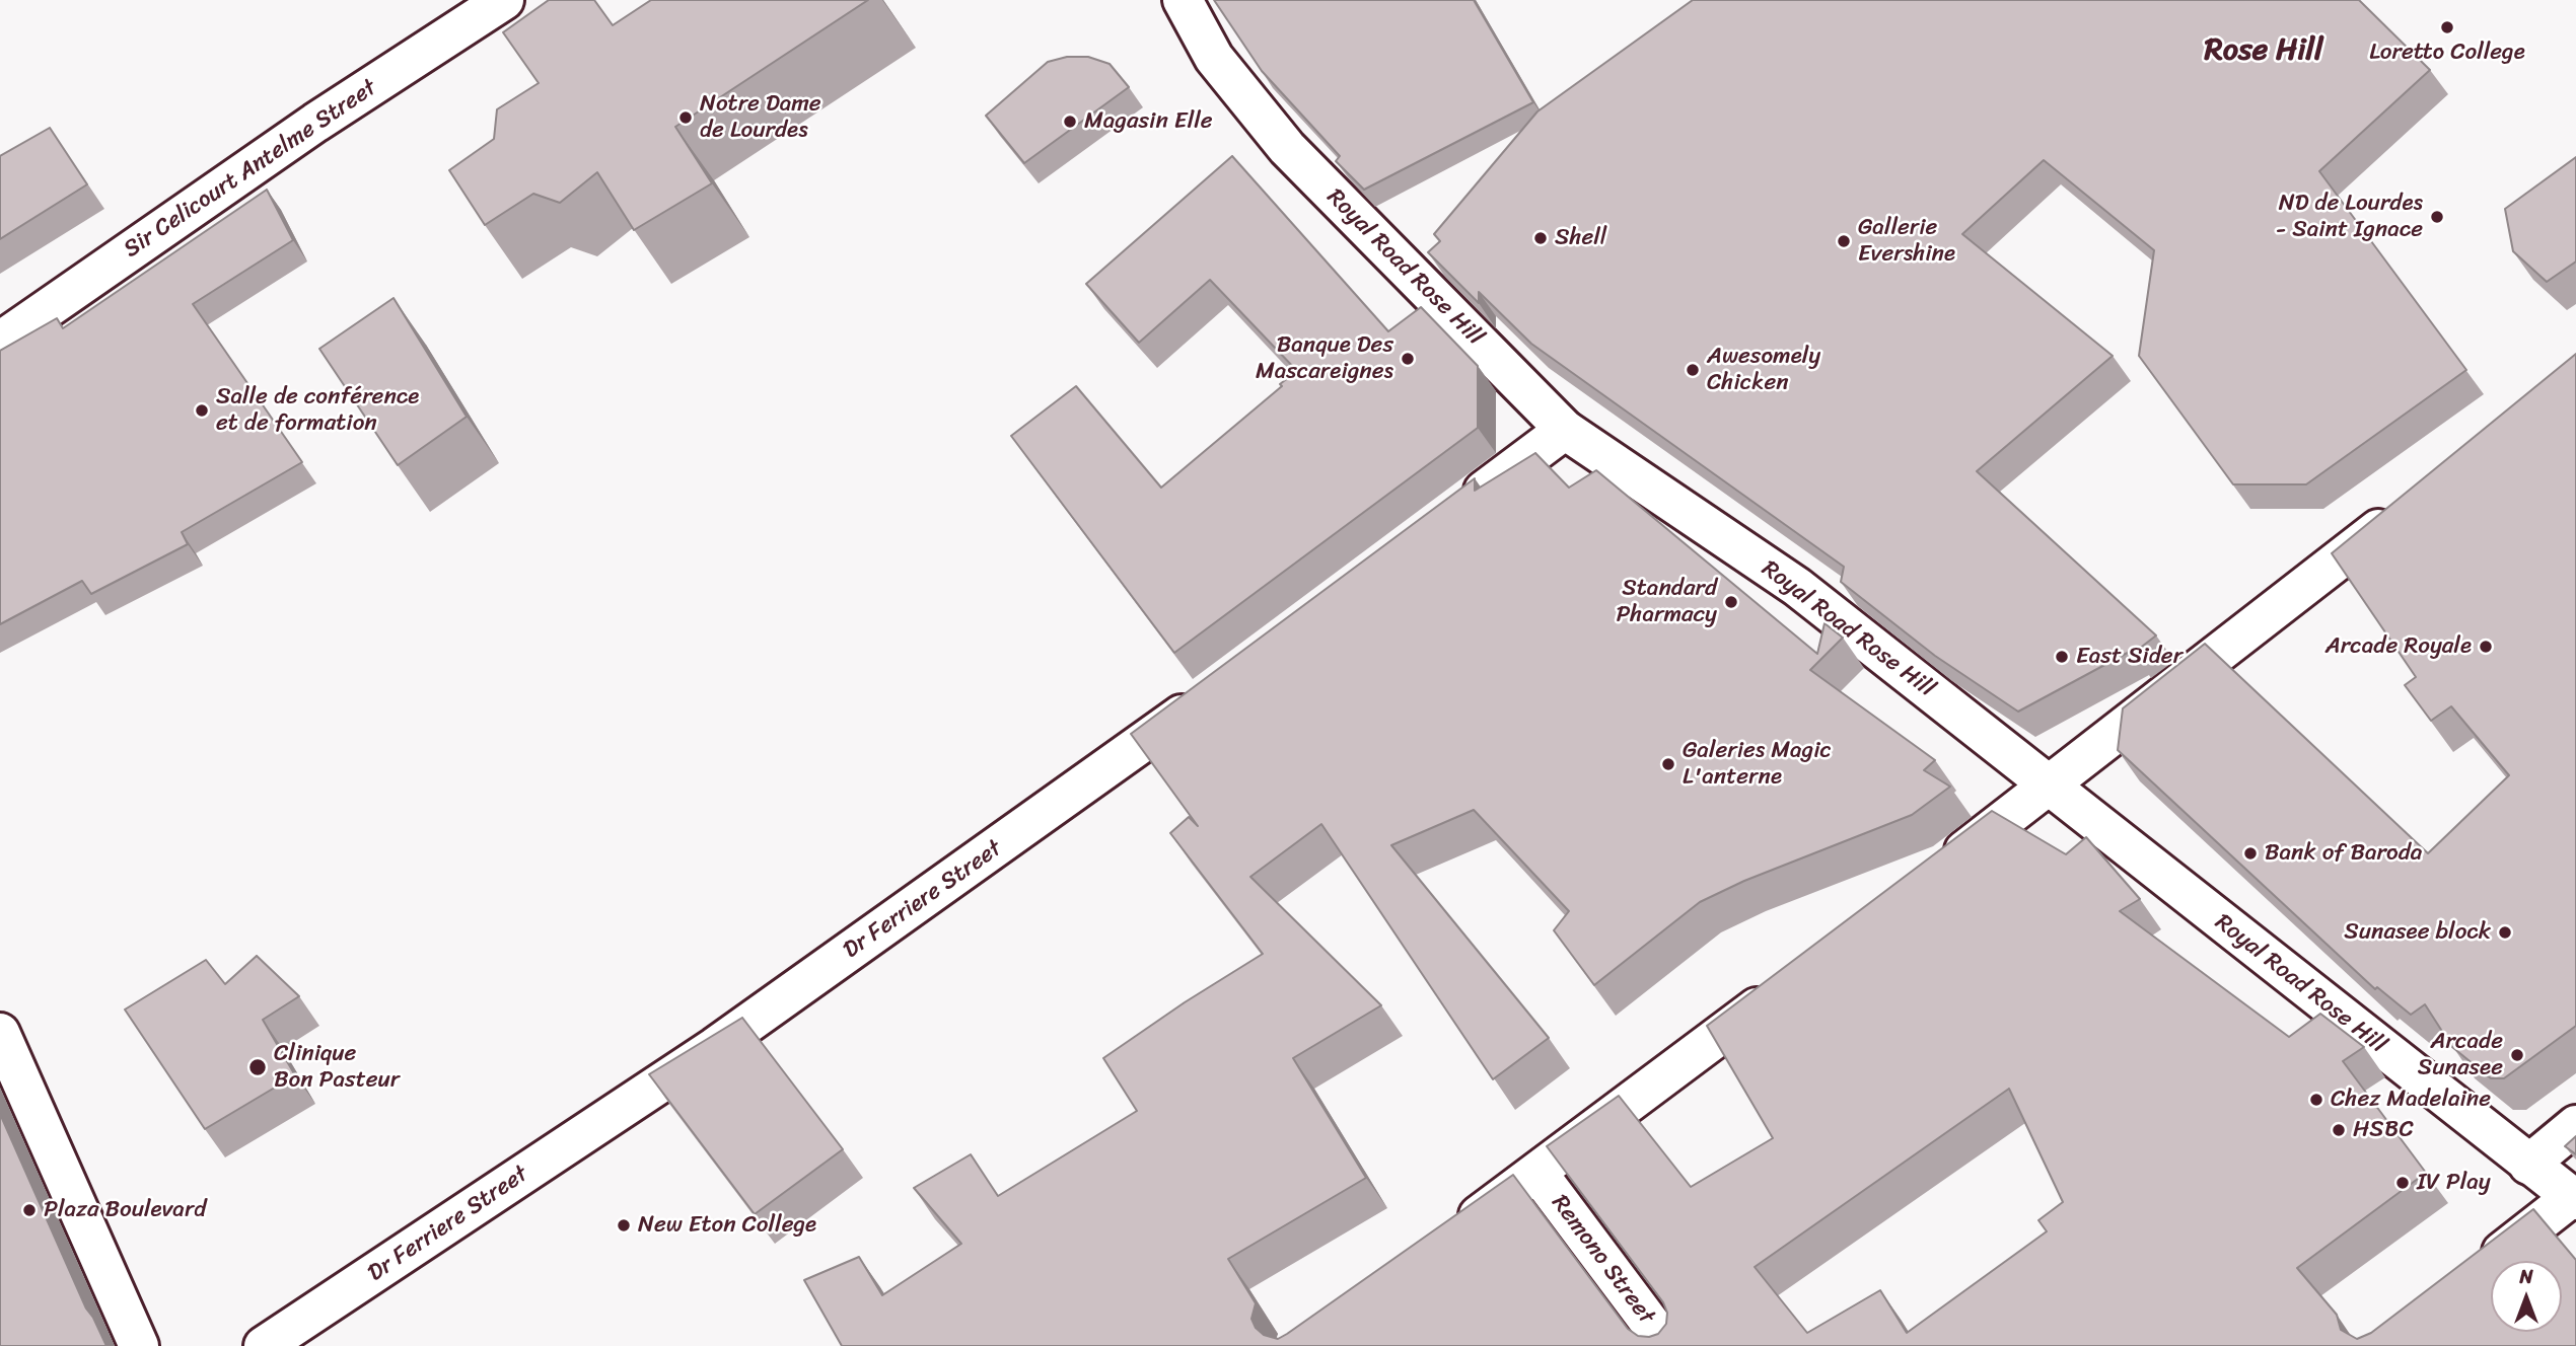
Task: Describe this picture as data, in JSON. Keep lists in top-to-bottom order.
{
  "streets": {
    "street": [
      "Sir Celicourt Antelme Street",
      "Royal Road Rose Hill",
      "Dr Ferriere Street",
      "Remono Street"
    ]
  },
  "districts": ["Rose Hill"],
  "places": [
    "Loretto College",
    "Notre Dame de Lourdes",
    "Magasin Elle",
    "ND de Lourdes - Saint Ignace",
    "Shell",
    "Gallerie Evershine",
    "Banque Des Mascareignes",
    "Awesomely Chicken",
    "Salle de conférence et de formation",
    "Standard Pharmacy",
    "Arcade Royale",
    "East Sider",
    "Galeries Magic L'anterne",
    "Bank of Baroda",
    "Sunasee block",
    "Arcade Sunasee",
    "Clinique Bon Pasteur",
    "Chez Madelaine",
    "HSBC",
    "IV Play",
    "Plaza Boulevard",
    "New Eton College"
  ],
  "north": "top"
}
